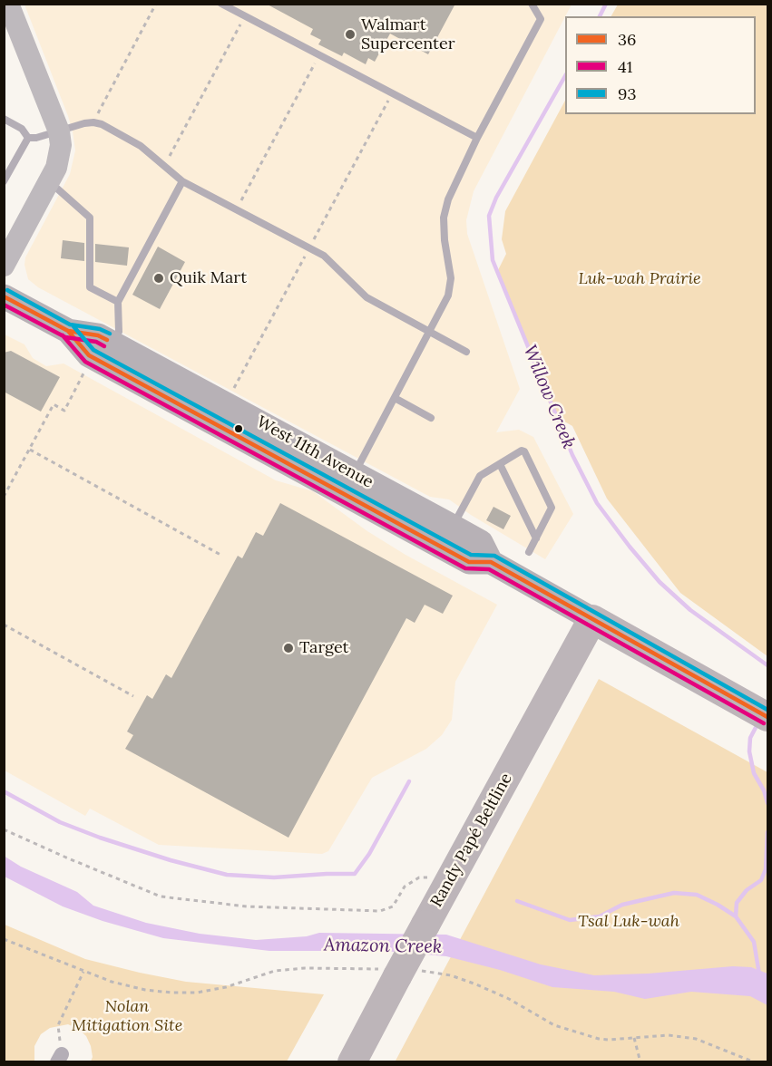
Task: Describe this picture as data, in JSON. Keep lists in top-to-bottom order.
{
  "streets": {
    "highway": ["West 11th Avenue", "Randy Papé Beltline"]
  },
  "crossings": [
    ["West 11th Avenue", "Randy Papé Beltline"]
  ],
  "water": ["Willow Creek", "Amazon Creek"],
  "parks": ["Luk-wah Prairie", "Tsal Luk-wah", "Nolan Mitigation Site"],
  "places": ["Walmart Supercenter", "Quik Mart", "Target"],
  "lines": ["transit line 93", "transit line 36", "transit line 41"],
  "legend": ["36", "41", "93"]
}
